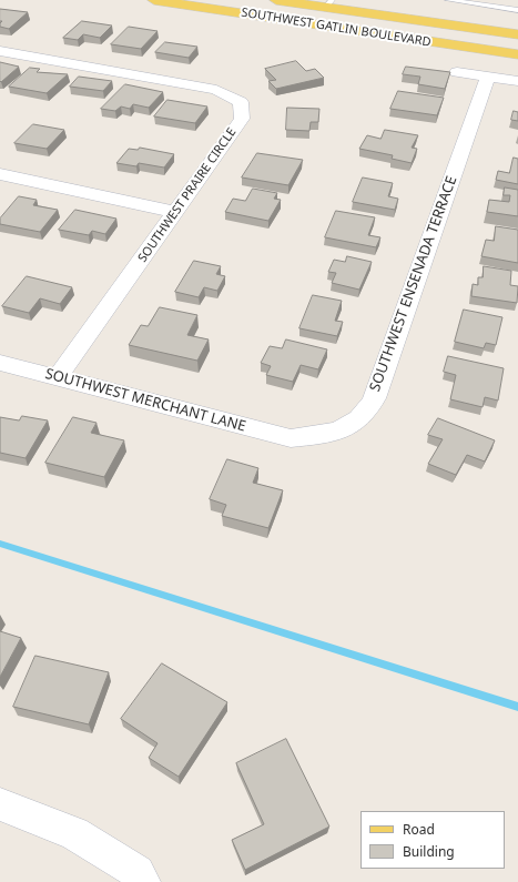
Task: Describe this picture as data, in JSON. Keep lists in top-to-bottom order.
{
  "streets": {
    "main road": ["SOUTHWEST GATLIN BOULEVARD"],
    "street": ["SOUTHWEST PRAIRE CIRCLE", "SOUTHWEST ENSENADA TERRACE", "SOUTHWEST MERCHANT LANE"]
  },
  "crossings": [
    ["SOUTHWEST PRAIRE CIRCLE", "SOUTHWEST MERCHANT LANE"],
    ["SOUTHWEST ENSENADA TERRACE", "SOUTHWEST MERCHANT LANE"]
  ],
  "legend": ["Road", "Building"]
}
